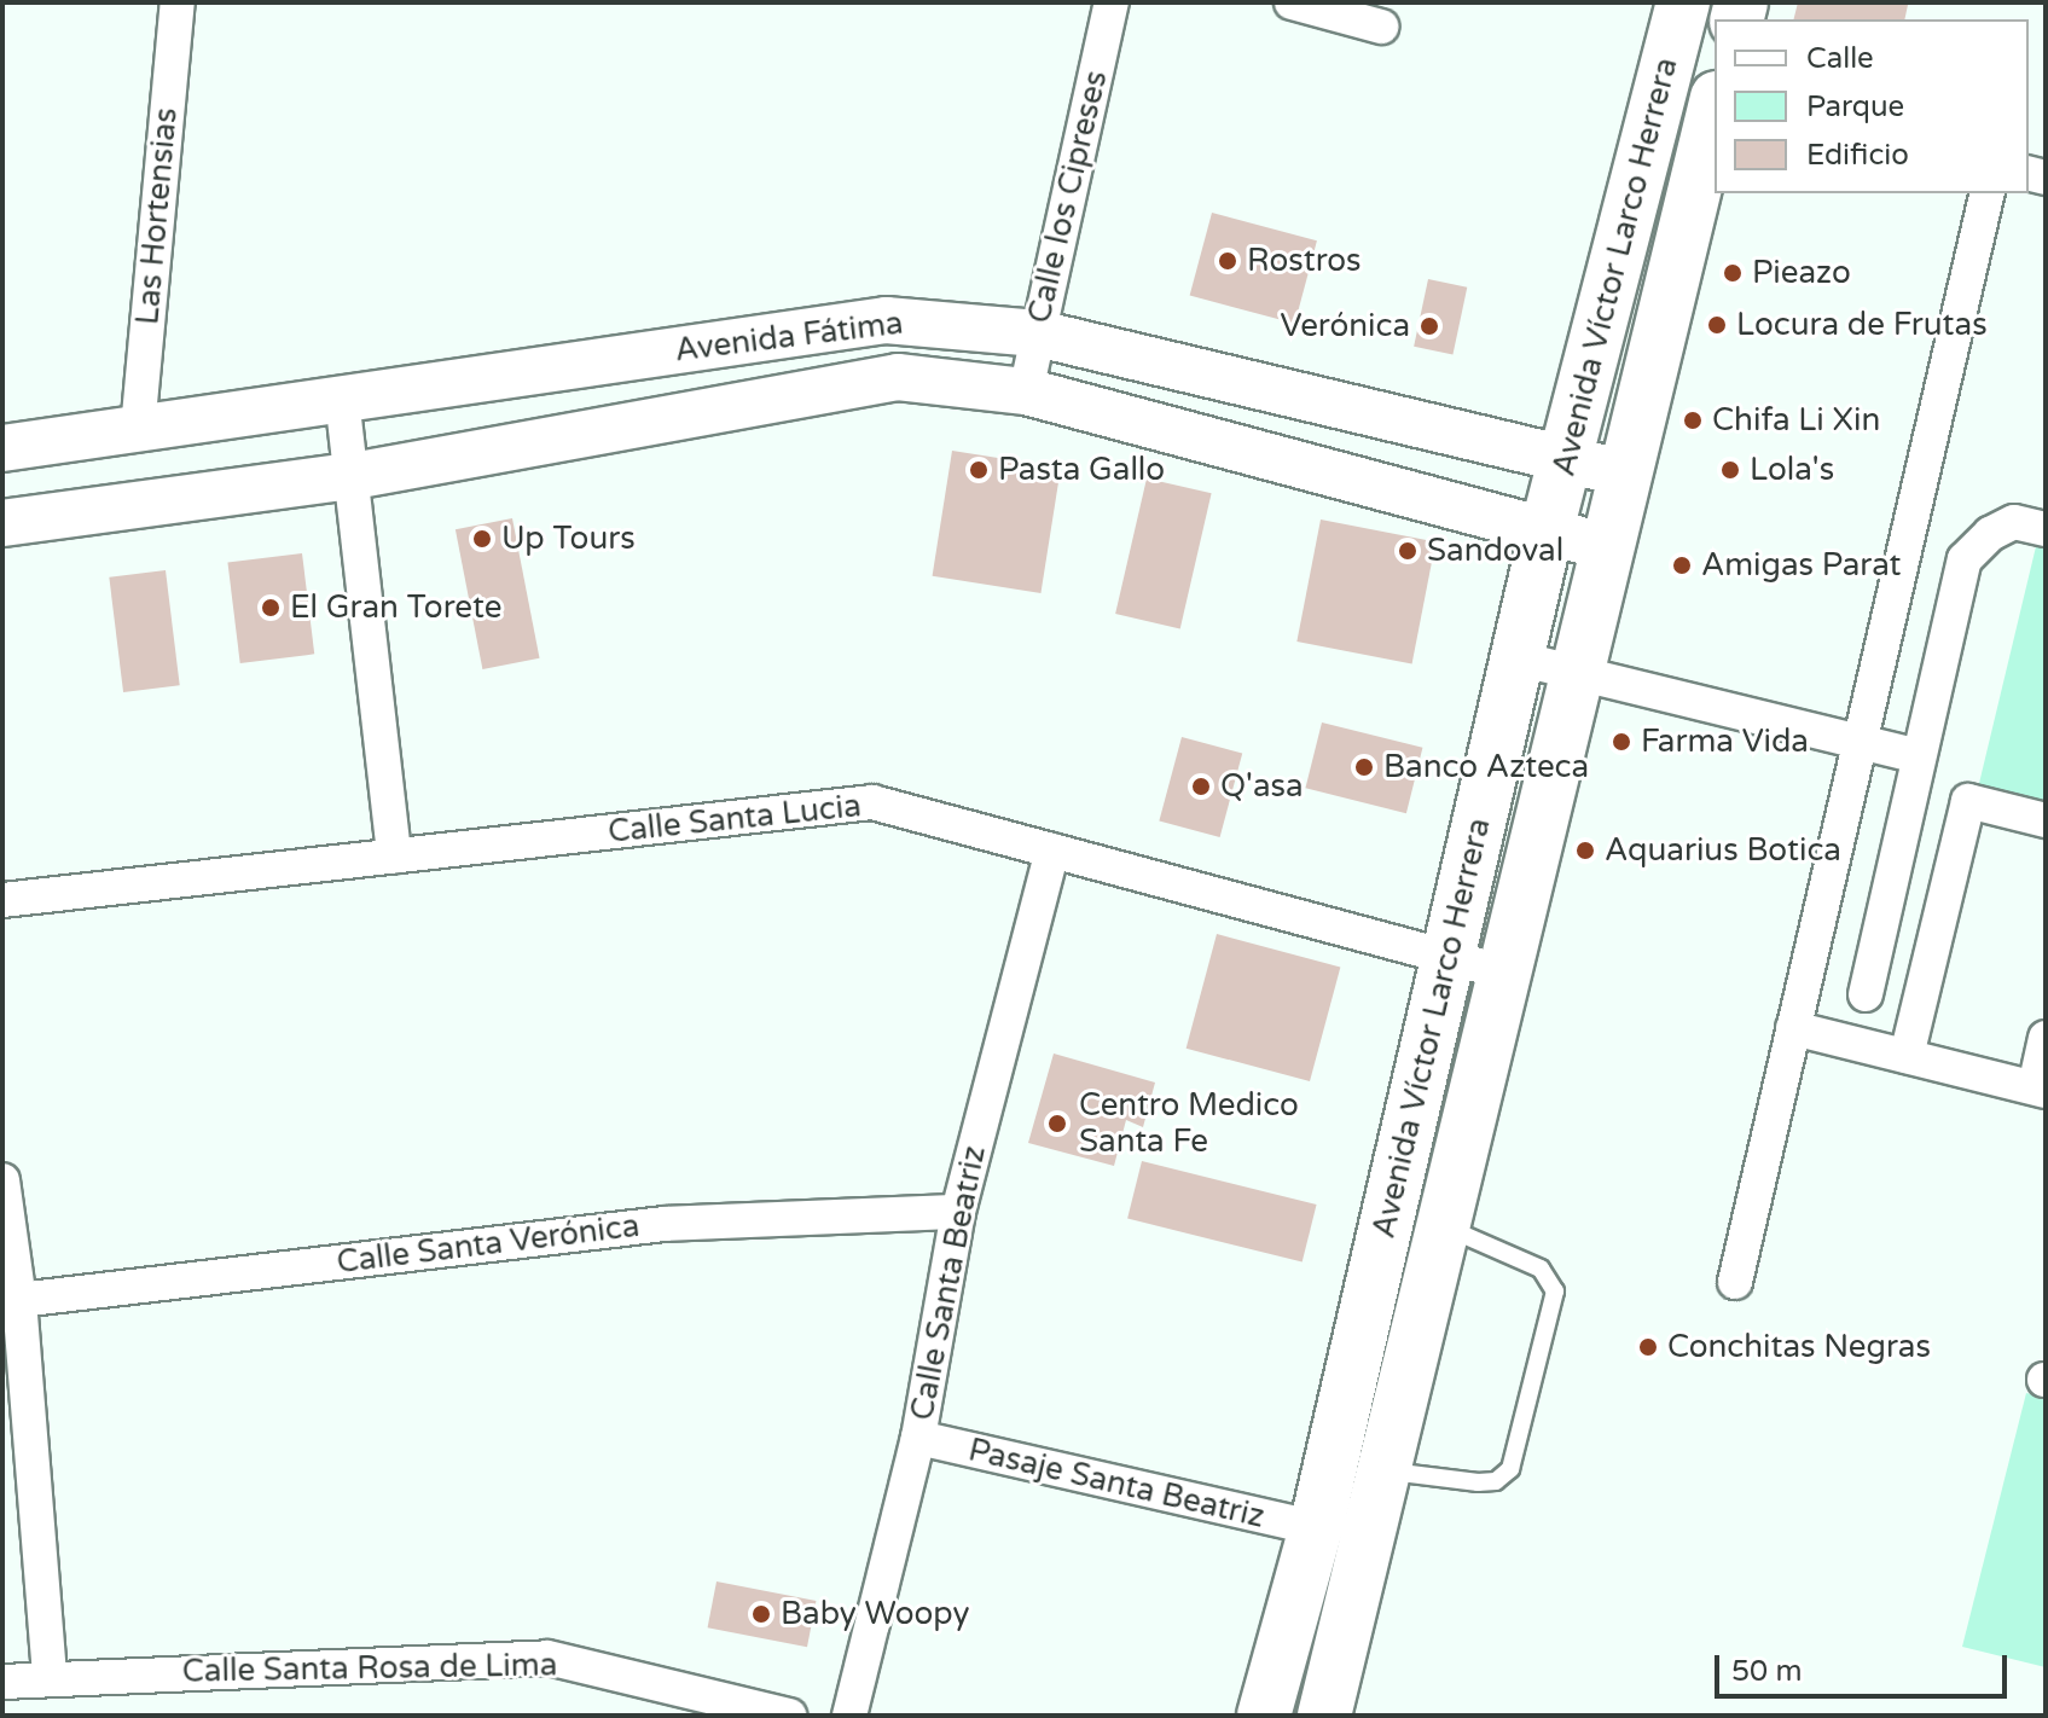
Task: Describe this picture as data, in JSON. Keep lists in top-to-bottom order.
{
  "streets": {
    "main road": ["Avenida Víctor Larco Herrera", "Avenida Fátima"],
    "street": [
      "Calle los Cipreses",
      "Las Hortensias",
      "Calle Santa Lucia",
      "Calle Santa Verónica",
      "Calle Santa Beatriz",
      "Pasaje Santa Beatriz",
      "Calle Santa Rosa de Lima"
    ]
  },
  "crossings": [
    ["Calle los Cipreses", "Avenida Fátima"],
    ["Las Hortensias", "Avenida Fátima"],
    ["Avenida Víctor Larco Herrera", "Avenida Fátima"],
    ["Avenida Víctor Larco Herrera", "Calle Santa Lucia"],
    ["Avenida Víctor Larco Herrera", "Pasaje Santa Beatriz"],
    ["Calle Santa Lucia", "Calle Santa Beatriz"],
    ["Calle Santa Verónica", "Calle Santa Beatriz"],
    ["Calle Santa Beatriz", "Pasaje Santa Beatriz"]
  ],
  "places": [
    "Rostros",
    "Pieazo",
    "Locura de Frutas",
    "Verónica",
    "Chifa Li Xin",
    "Pasta Gallo",
    "Lola's",
    "Up Tours",
    "Sandoval",
    "Amigas Parat",
    "El Gran Torete",
    "Farma Vida",
    "Banco Azteca",
    "Q'asa",
    "Aquarius Botica",
    "Centro Medico Santa Fe",
    "Conchitas Negras",
    "Baby Woopy"
  ],
  "legend": ["Calle", "Parque", "Edificio"],
  "scale_bar": "50 m"
}
